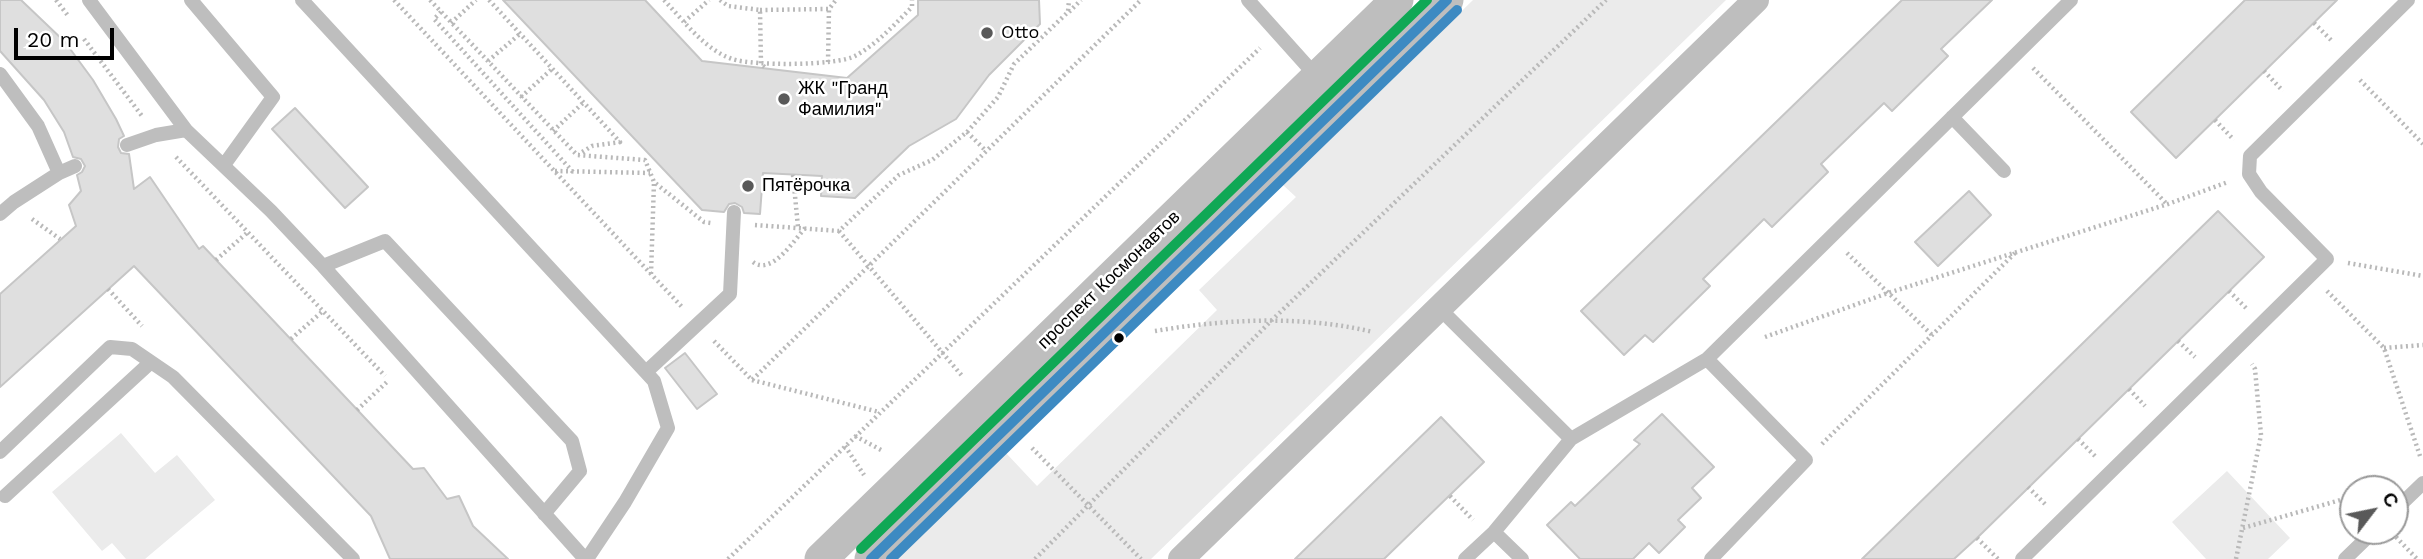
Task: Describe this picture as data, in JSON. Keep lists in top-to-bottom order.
{
  "streets": {
    "street": ["проспект Космонавтов"]
  },
  "places": ["Otto", "ЖК \"Гранд Фамилия\"", "Пятёрочка"],
  "scale_bar": "20 m",
  "north": "top right"
}
